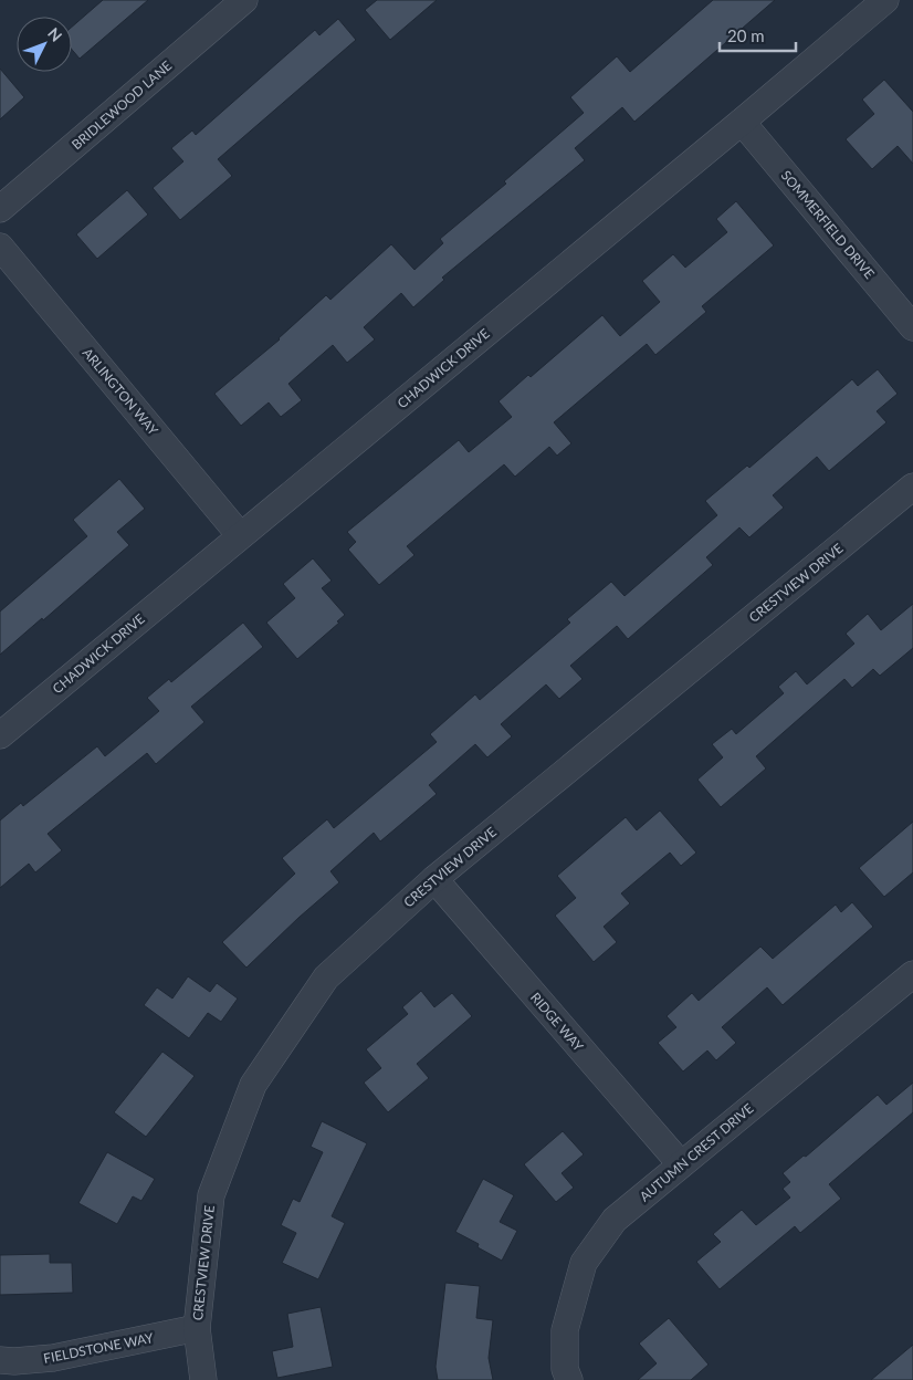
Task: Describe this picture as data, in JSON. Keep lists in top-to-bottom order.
{
  "streets": {
    "street": [
      "BRIDLEWOOD LANE",
      "SOMMERFIELD DRIVE",
      "CHADWICK DRIVE",
      "ARLINGTON WAY",
      "CRESTVIEW DRIVE",
      "RIDGE WAY",
      "AUTUMN CREST DRIVE",
      "FIELDSTONE WAY"
    ]
  },
  "crossings": [
    ["SOMMERFIELD DRIVE", "CHADWICK DRIVE"],
    ["CHADWICK DRIVE", "ARLINGTON WAY"],
    ["CRESTVIEW DRIVE", "RIDGE WAY"],
    ["CRESTVIEW DRIVE", "FIELDSTONE WAY"],
    ["RIDGE WAY", "AUTUMN CREST DRIVE"]
  ],
  "scale_bar": "20 m",
  "north": "top right"
}
